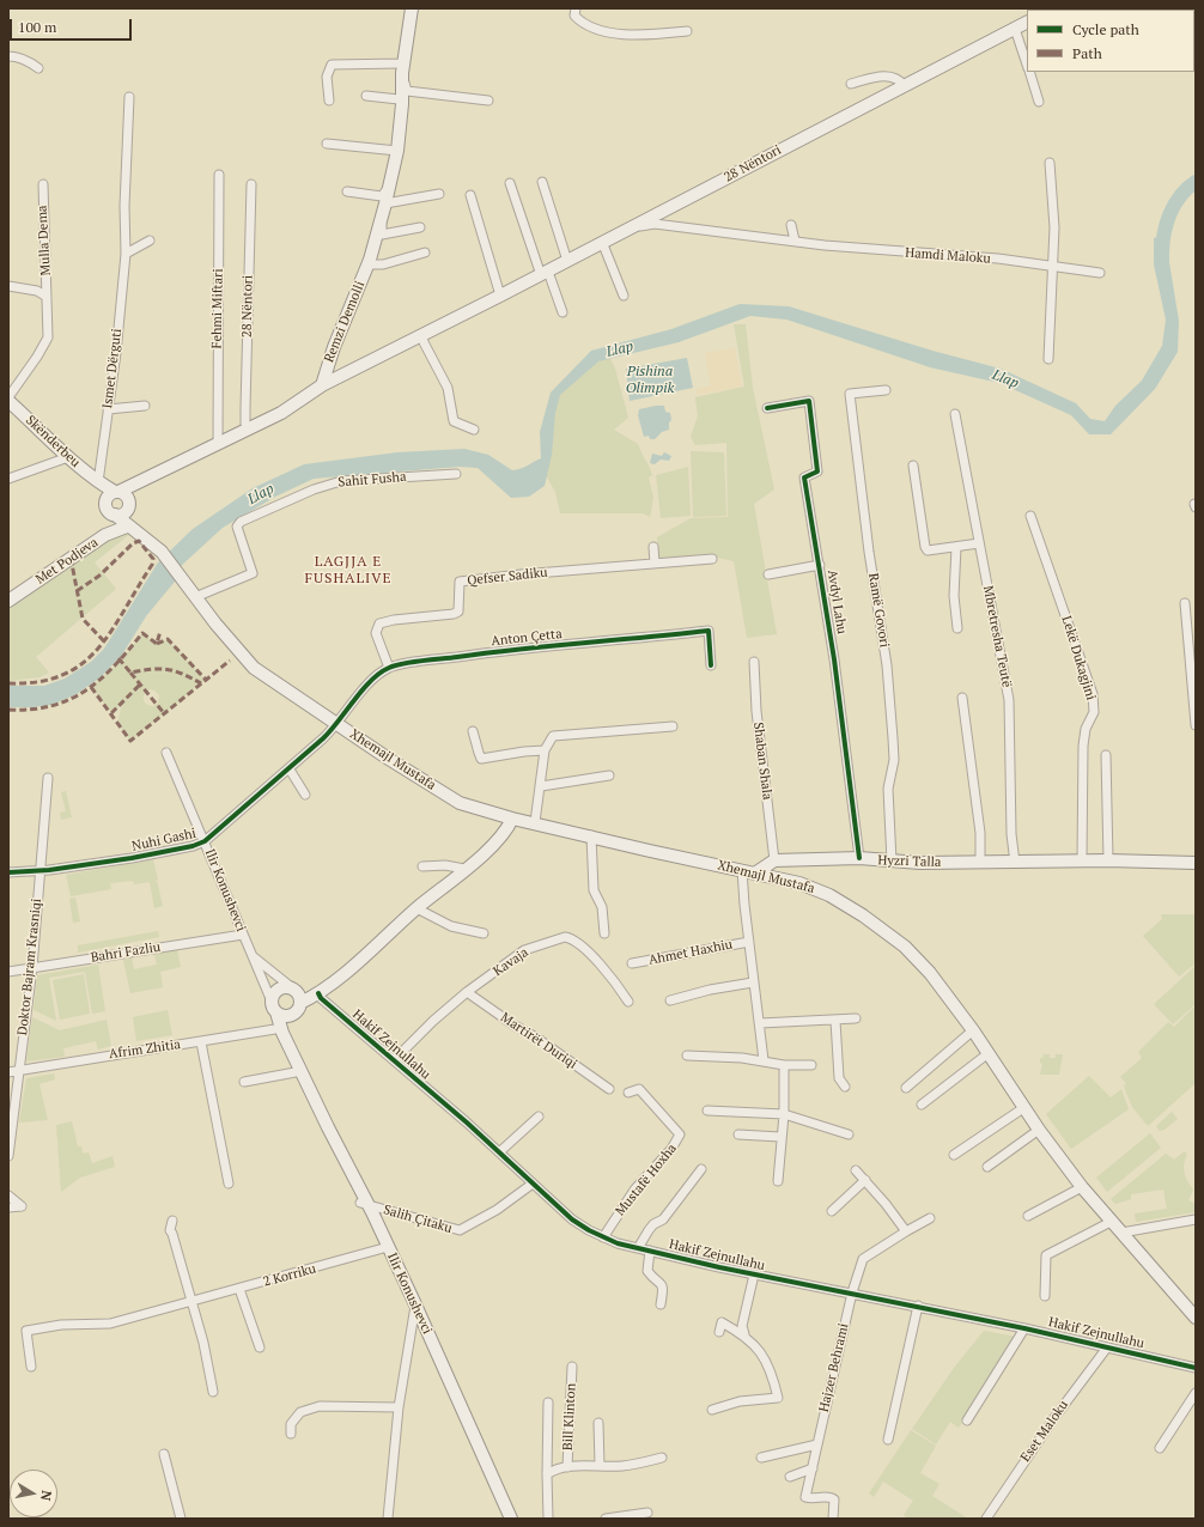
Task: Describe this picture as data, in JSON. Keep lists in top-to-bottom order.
{
  "streets": {
    "main road": [
      "28 Nëntori",
      "Remzi Demolli",
      "Skënderbeu",
      "Met Podjeva",
      "Xhemajl Mustafa",
      "Hyzri Talla",
      "Ilir Konushevci"
    ],
    "street": [
      "Mulla Dema",
      "Hamdi Maloku",
      "Fehmi Miftari",
      "Ismet Dërguti",
      "Sahit Fusha",
      "Qefser Sadiku",
      "Avdyl Lahu",
      "Ramë Govori",
      "Mbretresha Teutë",
      "Anton Çetta",
      "Lekë Dukagjini",
      "Shaban Shala",
      "Nuhi Gashi",
      "Bahri Fazliu",
      "Ahmet Haxhiu",
      "Kavaja",
      "Doktor Bajram Krasniqi",
      "Martirët Duriqi",
      "Hakif Zejnullahu",
      "Afrim Zhitia",
      "Mustafë Hoxha",
      "Salih Çitaku",
      "2 Korriku",
      "Hajzer Behrami",
      "Bill Klinton",
      "Eset Maloku"
    ]
  },
  "crossings": [
    ["28 Nëntori", "Hamdi Maloku"],
    ["28 Nëntori", "Fehmi Miftari"],
    ["28 Nëntori", "Remzi Demolli"],
    ["28 Nëntori", "Skënderbeu"],
    ["28 Nëntori", "Xhemajl Mustafa"],
    ["Mulla Dema", "Skënderbeu"],
    ["Ismet Dërguti", "Skënderbeu"],
    ["Skënderbeu", "Xhemajl Mustafa"],
    ["Sahit Fusha", "Xhemajl Mustafa"],
    ["Met Podjeva", "Xhemajl Mustafa"],
    ["Qefser Sadiku", "Anton Çetta"],
    ["Avdyl Lahu", "Hyzri Talla"],
    ["Ramë Govori", "Hyzri Talla"],
    ["Mbretresha Teutë", "Hyzri Talla"],
    ["Lekë Dukagjini", "Hyzri Talla"],
    ["Xhemajl Mustafa", "Nuhi Gashi"],
    ["Xhemajl Mustafa", "Ahmet Haxhiu"],
    ["Shaban Shala", "Hyzri Talla"],
    ["Nuhi Gashi", "Ilir Konushevci"],
    ["Nuhi Gashi", "Doktor Bajram Krasniqi"],
    ["Ilir Konushevci", "Bahri Fazliu"],
    ["Ilir Konushevci", "Afrim Zhitia"],
    ["Ilir Konushevci", "Salih Çitaku"],
    ["Ilir Konushevci", "2 Korriku"],
    ["Bahri Fazliu", "Doktor Bajram Krasniqi"],
    ["Kavaja", "Martirët Duriqi"],
    ["Kavaja", "Hakif Zejnullahu"],
    ["Doktor Bajram Krasniqi", "Afrim Zhitia"],
    ["Hakif Zejnullahu", "Mustafë Hoxha"],
    ["Hakif Zejnullahu", "Salih Çitaku"],
    ["Hakif Zejnullahu", "Hajzer Behrami"],
    ["Hakif Zejnullahu", "Eset Maloku"]
  ],
  "districts": ["LAGJJA E FUSHALIVE"],
  "water": ["Llap", "Pishina Olimpik"],
  "legend": ["Cycle path", "Path"],
  "scale_bar": "100 m",
  "north": "right"
}
